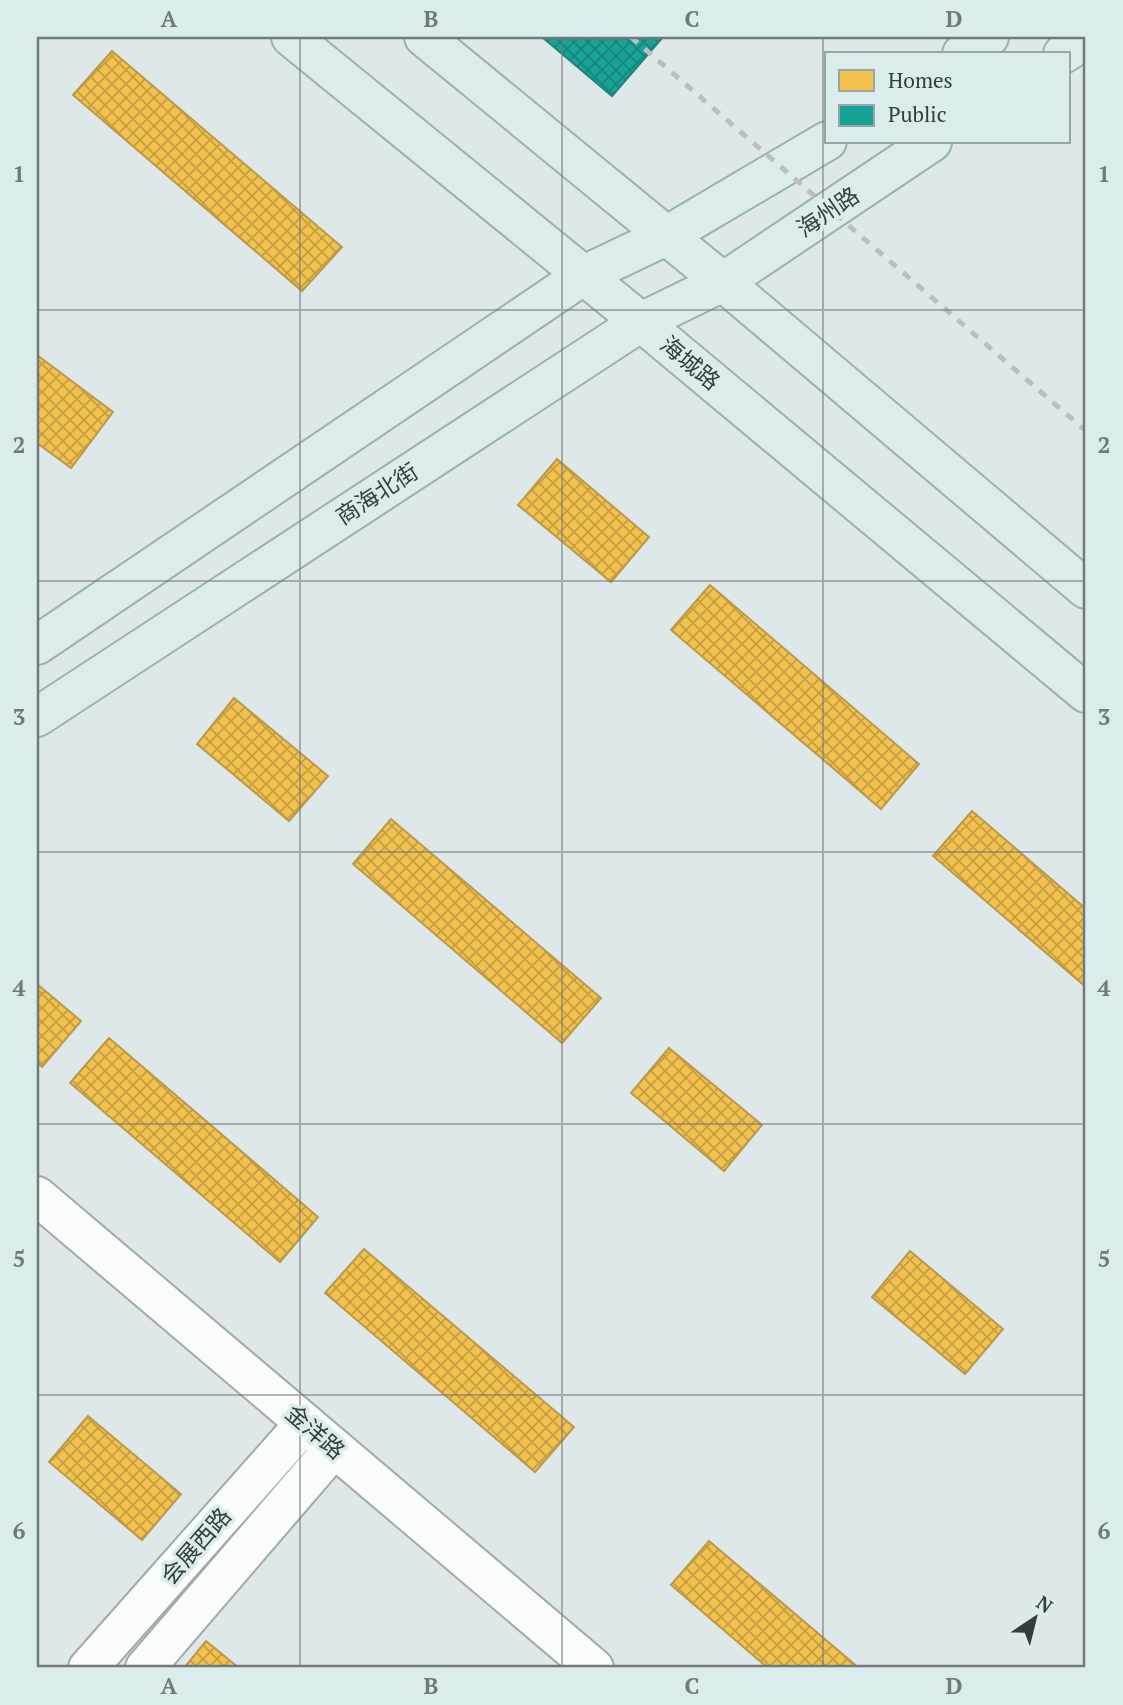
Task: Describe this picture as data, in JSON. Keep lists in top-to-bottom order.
{
  "streets": {
    "main road": ["海州路", "海城路", "商海北街"],
    "street": ["金洋路", "会展西路"]
  },
  "crossings": [
    ["海州路", "商海北街"],
    ["海城路", "商海北街"],
    ["金洋路", "会展西路"]
  ],
  "legend": ["Homes", "Public"],
  "north": "top right",
  "grid": {
    "columns": [
      "A",
      "B",
      "C",
      "D"
    ],
    "rows": [
      "1",
      "2",
      "3",
      "4",
      "5",
      "6"
    ]
  }
}
